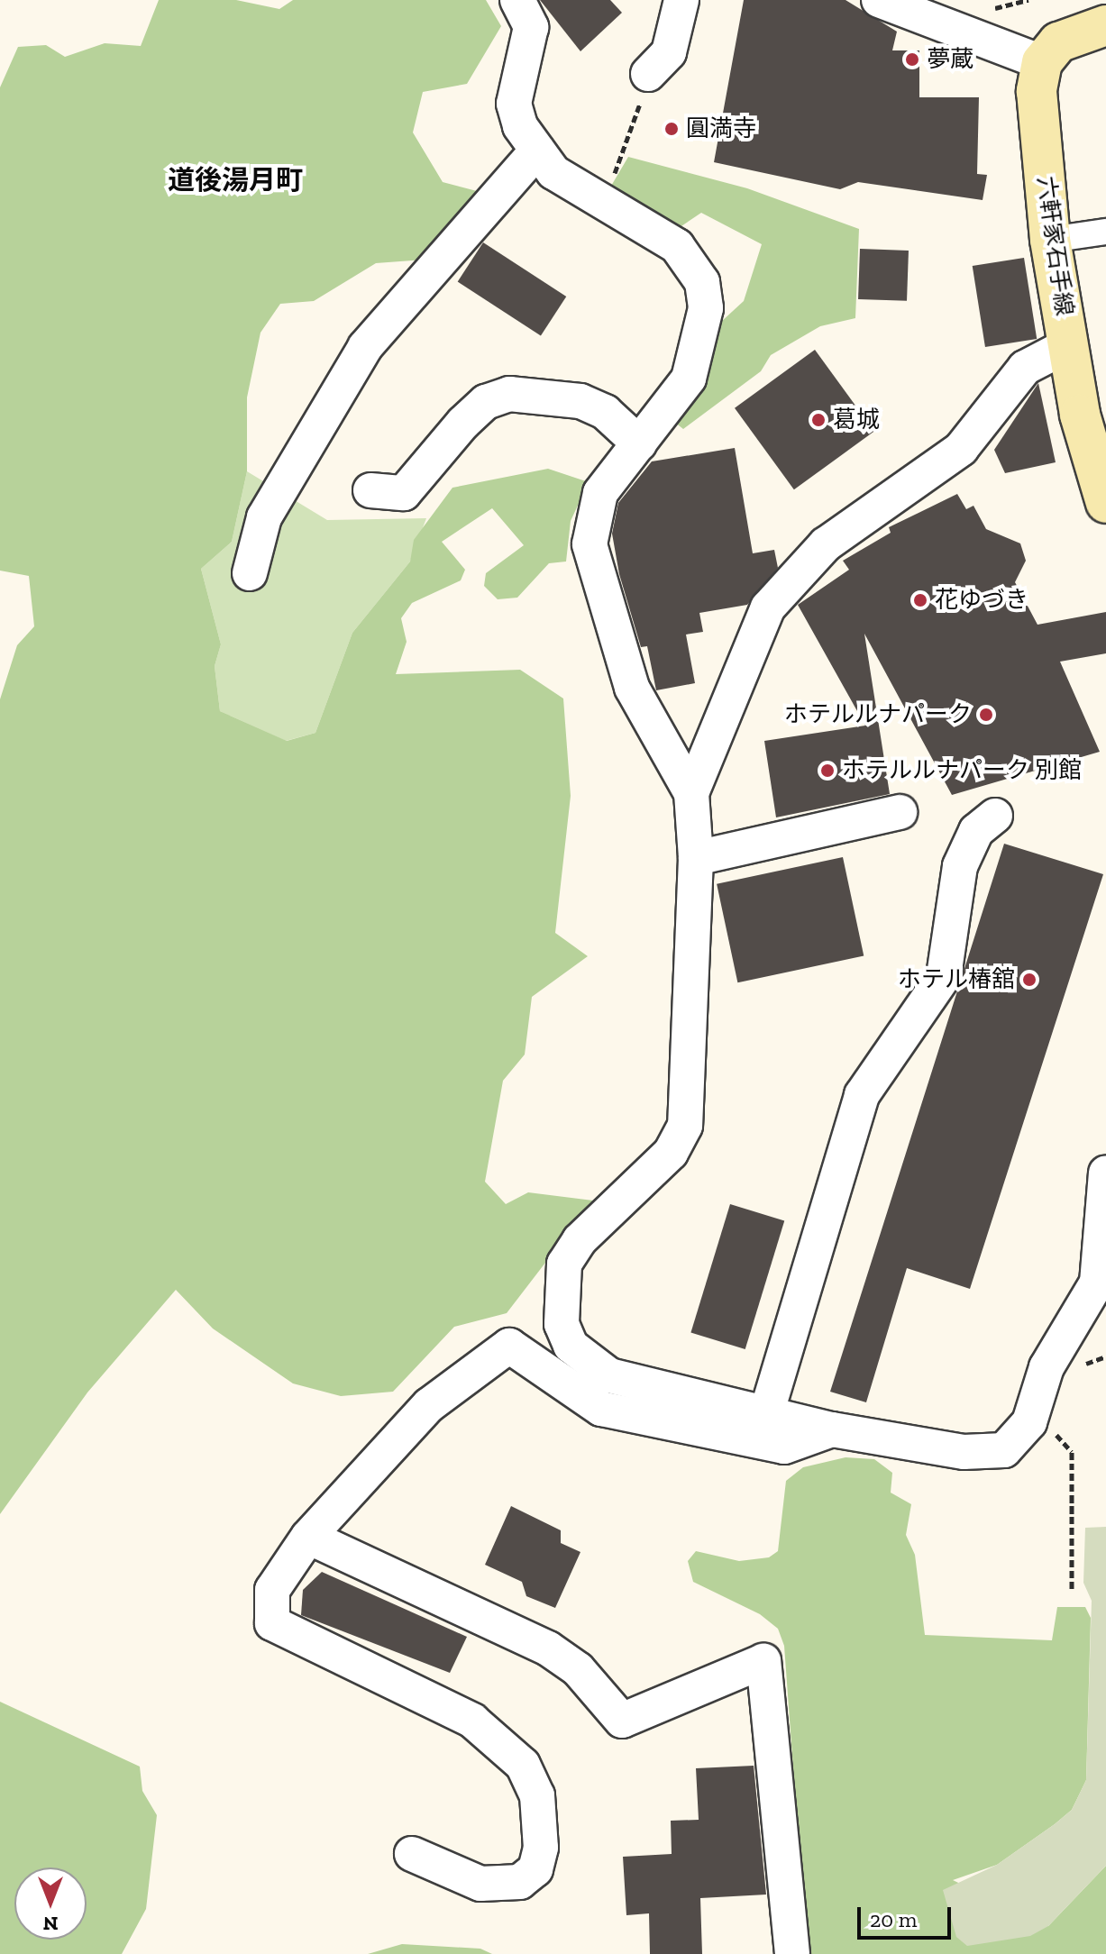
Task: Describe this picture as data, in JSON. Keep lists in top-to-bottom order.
{
  "streets": {
    "main road": ["六軒家石手線"]
  },
  "districts": ["道後湯月町"],
  "places": [
    "夢蔵",
    "圓満寺",
    "葛城",
    "花ゆづき",
    "ホテルルナパーク",
    "ホテルルナパーク 別館",
    "ホテル椿舘"
  ],
  "scale_bar": "20 m",
  "north": "bottom"
}
